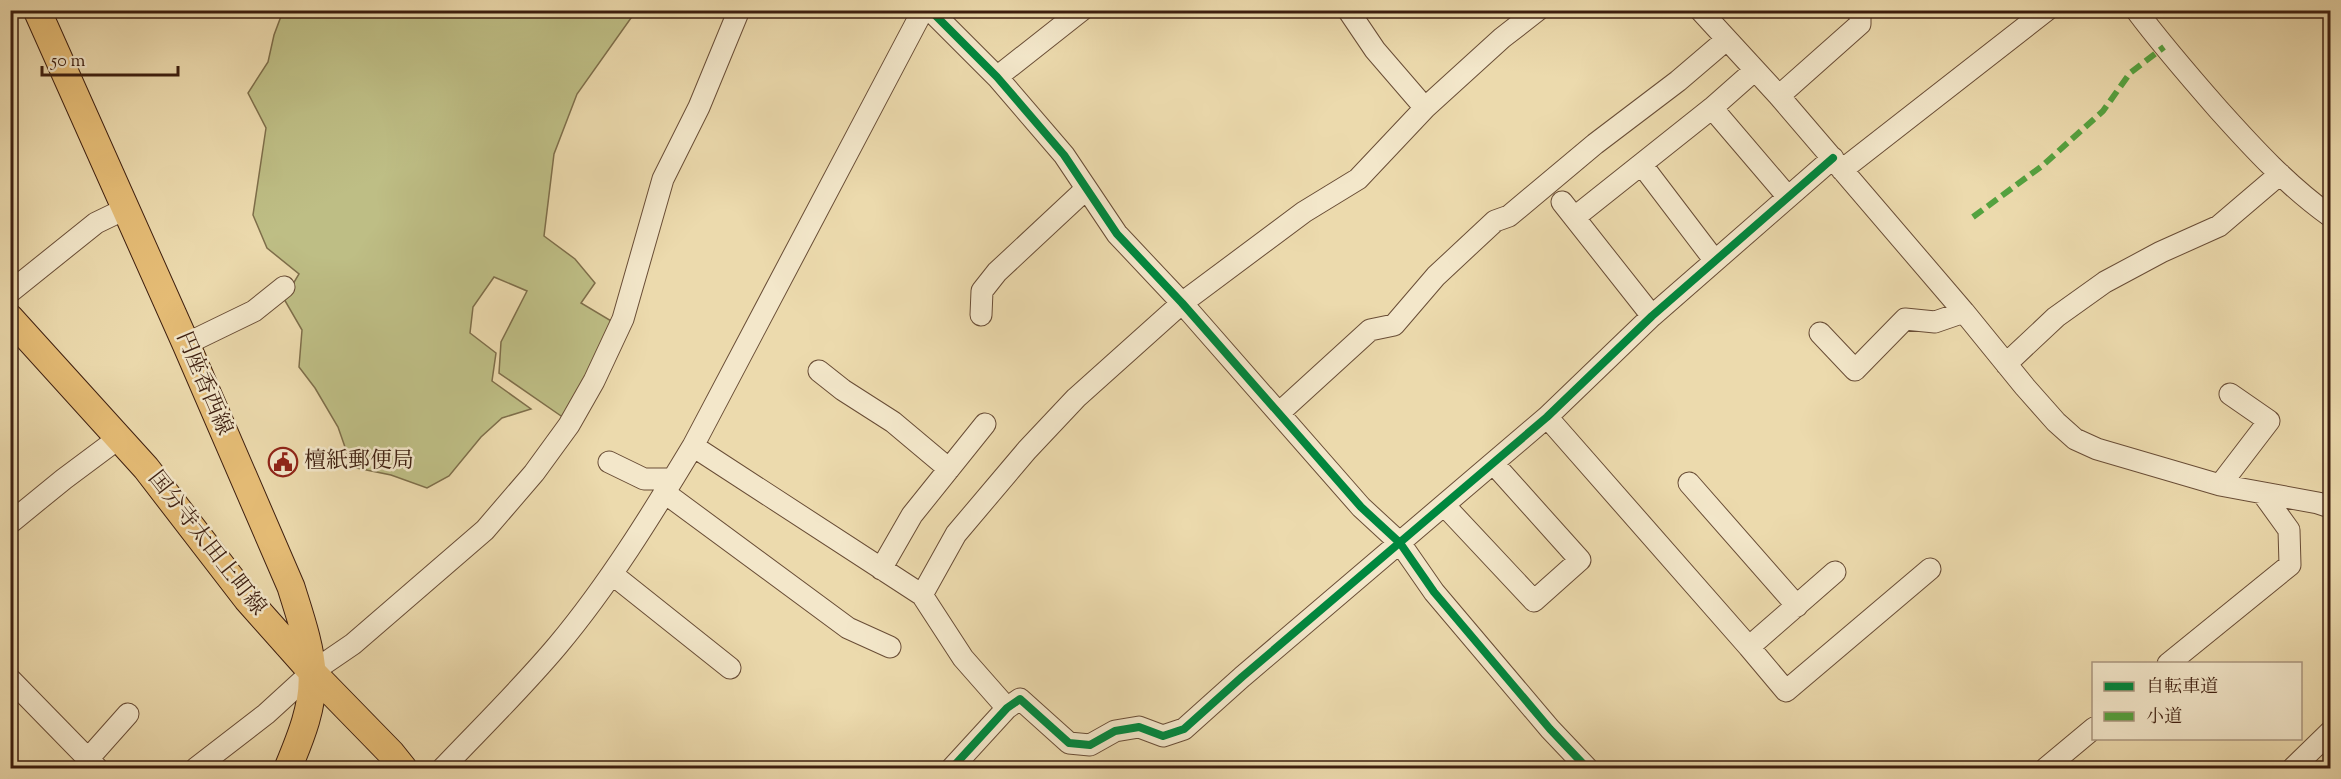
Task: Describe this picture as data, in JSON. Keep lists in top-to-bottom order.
{
  "streets": {
    "main road": ["円座香西線", "国分寺太田上町線"]
  },
  "crossings": [
    ["円座香西線", "国分寺太田上町線"]
  ],
  "places": {
    "public building": ["檀紙郵便局"]
  },
  "legend": ["自転車道", "小道"],
  "scale_bar": "50 m"
}
